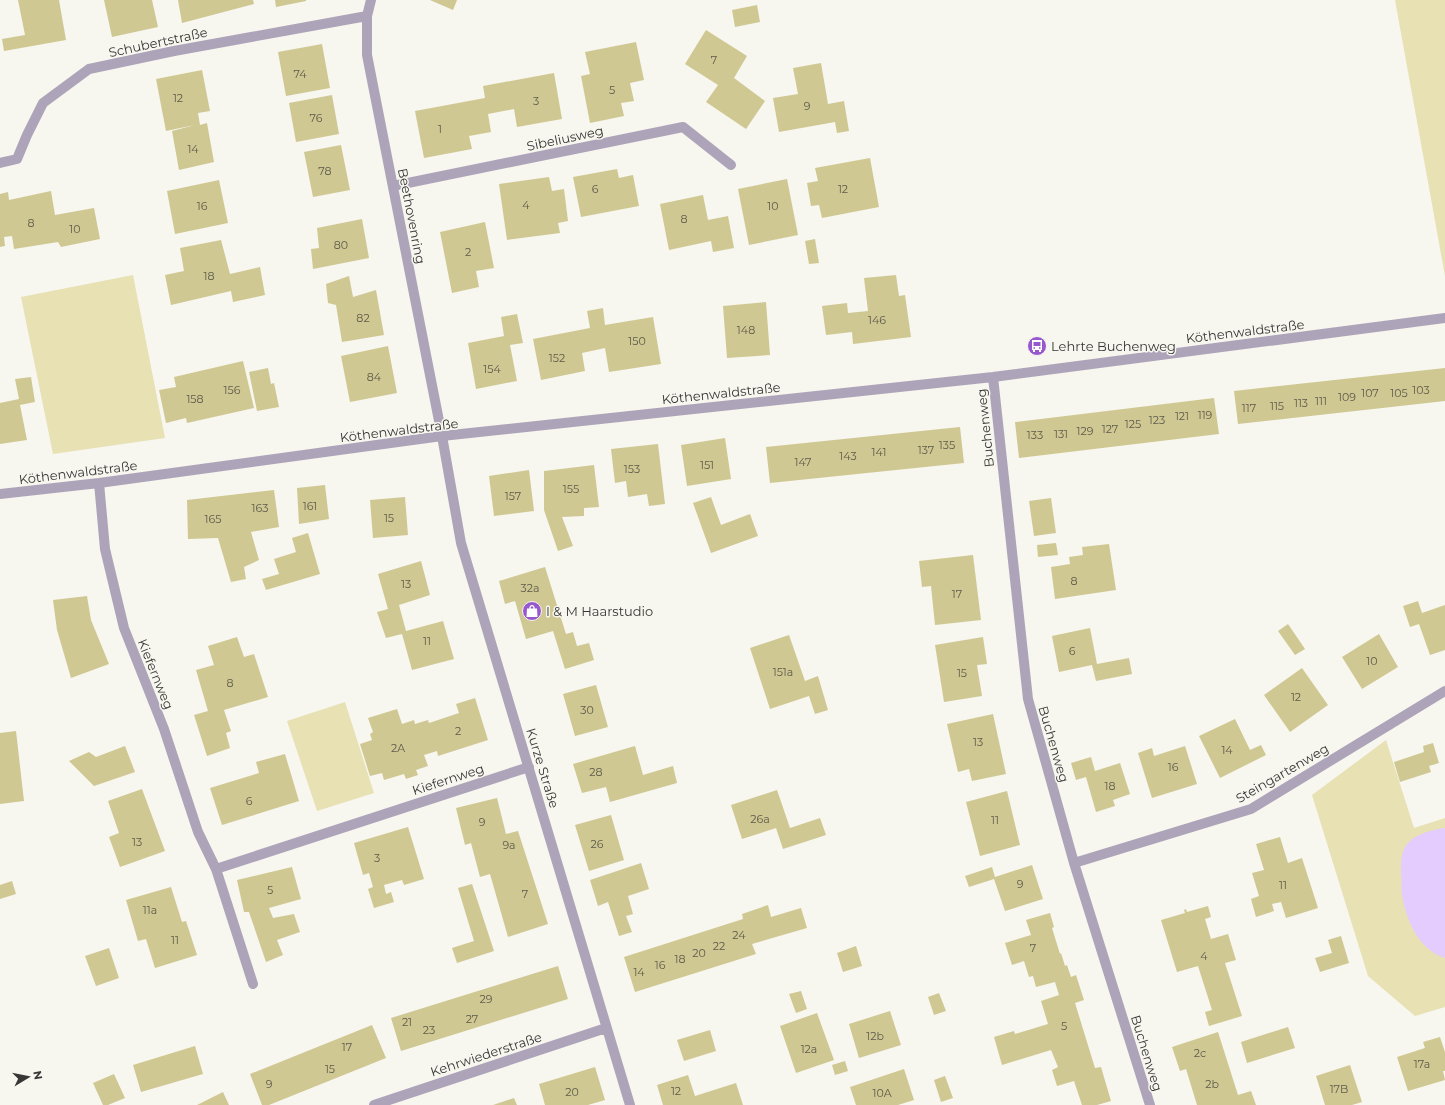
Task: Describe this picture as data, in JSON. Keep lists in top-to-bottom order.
{
  "streets": {
    "street": [
      "Schubertstraße",
      "Sibeliusweg",
      "Beethovenring",
      "Köthenwaldstraße",
      "Buchenweg",
      "Kiefernweg",
      "Kurze Straße",
      "Steingartenweg",
      "Kehrwiederstraße"
    ]
  },
  "crossings": [
    ["Schubertstraße", "Beethovenring"],
    ["Sibeliusweg", "Beethovenring"],
    ["Beethovenring", "Köthenwaldstraße"],
    ["Beethovenring", "Kurze Straße"],
    ["Köthenwaldstraße", "Buchenweg"],
    ["Köthenwaldstraße", "Kiefernweg"],
    ["Köthenwaldstraße", "Kurze Straße"],
    ["Buchenweg", "Steingartenweg"],
    ["Kiefernweg", "Kurze Straße"],
    ["Kurze Straße", "Kehrwiederstraße"]
  ],
  "places": {
    "bus stop": ["Lehrte Buchenweg"],
    "shop": ["I & M Haarstudio"]
  },
  "house_numbers": [
    "7",
    "74",
    "5",
    "12",
    "3",
    "9",
    "76",
    "1",
    "14",
    "78",
    "6",
    "12",
    "4",
    "16",
    "10",
    "8",
    "8",
    "10",
    "80",
    "2",
    "18",
    "82",
    "146",
    "148",
    "150",
    "152",
    "154",
    "84",
    "156",
    "103",
    "107",
    "105",
    "109",
    "158",
    "111",
    "113",
    "115",
    "117",
    "119",
    "121",
    "123",
    "125",
    "127",
    "129",
    "131",
    "133",
    "135",
    "137",
    "141",
    "143",
    "147",
    "151",
    "153",
    "155",
    "157",
    "161",
    "163",
    "15",
    "165",
    "8",
    "13",
    "32a",
    "17",
    "11",
    "6",
    "10",
    "151a",
    "15",
    "8",
    "12",
    "30",
    "2",
    "13",
    "2A",
    "14",
    "16",
    "28",
    "18",
    "6",
    "26a",
    "11",
    "9",
    "13",
    "26",
    "9a",
    "3",
    "9",
    "11",
    "5",
    "7",
    "11a",
    "24",
    "11",
    "22",
    "7",
    "20",
    "4",
    "18",
    "16",
    "14",
    "29",
    "27",
    "21",
    "5",
    "23",
    "12b",
    "17",
    "12a",
    "2c",
    "17a",
    "15",
    "9",
    "2b",
    "17B",
    "12",
    "20",
    "10A"
  ],
  "north": "right"
}
